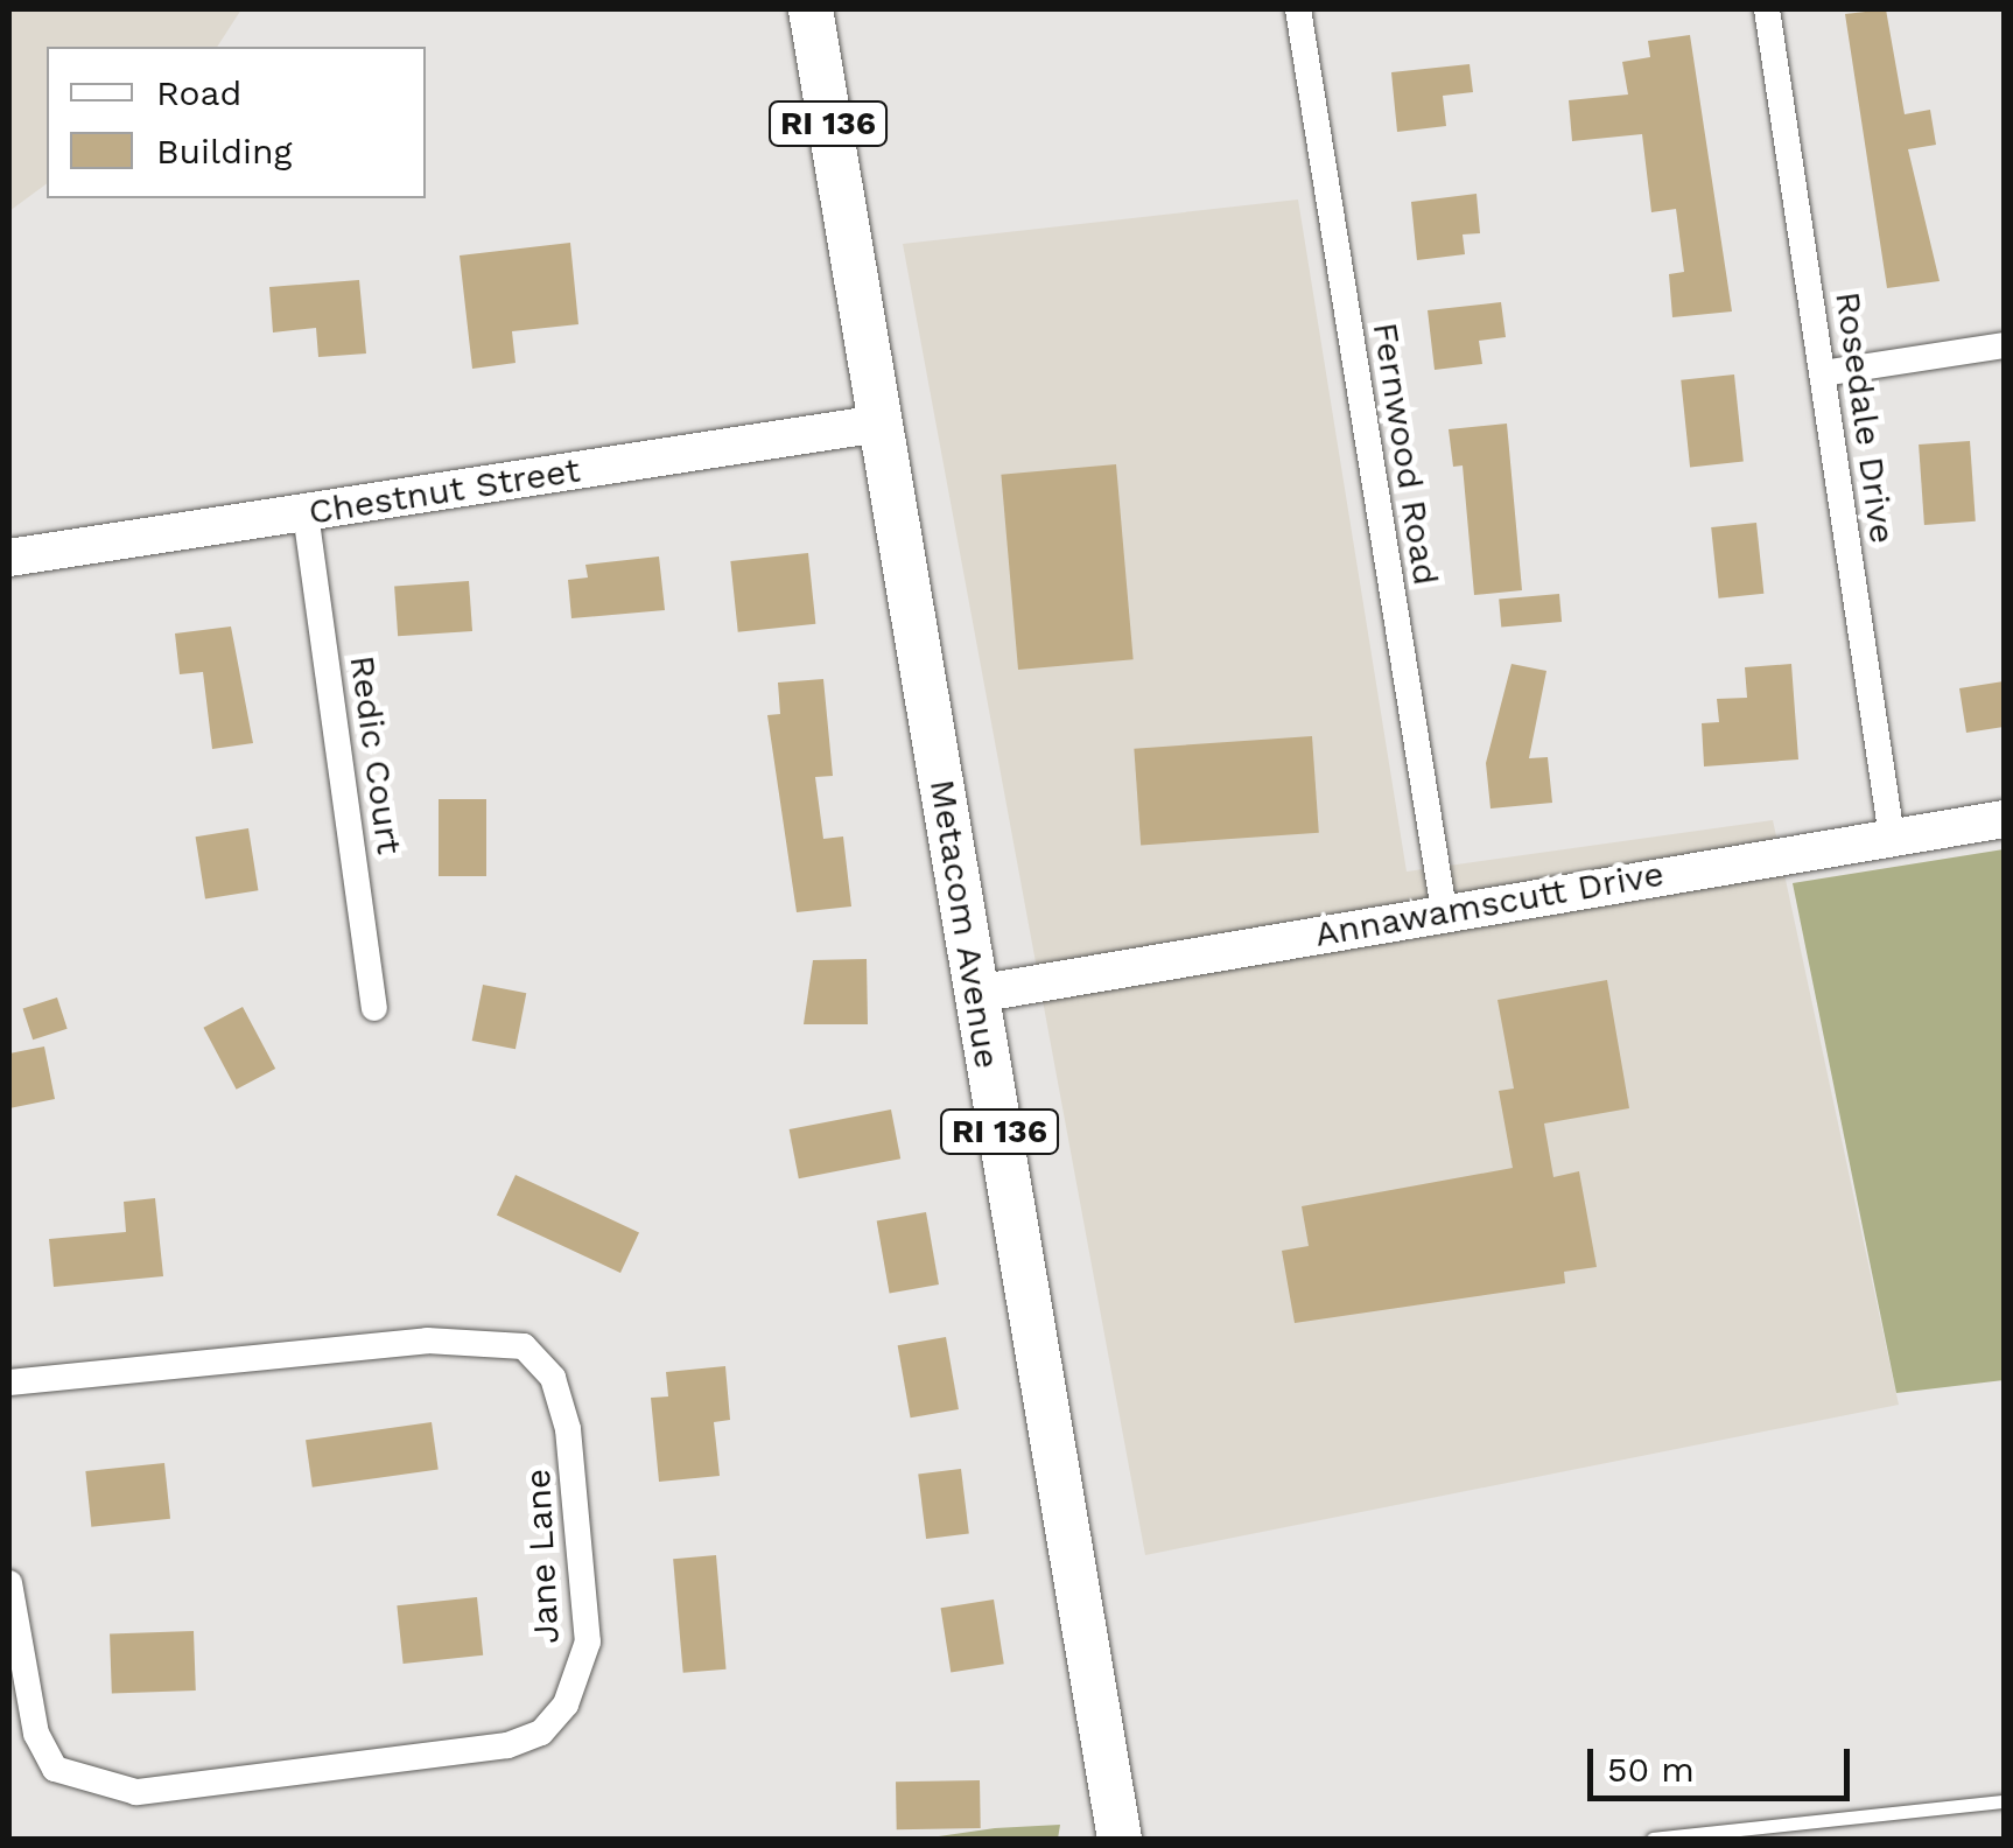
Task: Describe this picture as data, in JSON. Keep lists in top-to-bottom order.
{
  "streets": {
    "main road": ["RI 136", "Metacom Avenue"],
    "street": [
      "Rosedale Drive",
      "Fernwood Road",
      "Chestnut Street",
      "Redic Court",
      "Annawamscutt Drive",
      "Jane Lane"
    ]
  },
  "crossings": [
    ["Rosedale Drive", "Annawamscutt Drive"],
    ["Fernwood Road", "Annawamscutt Drive"],
    ["Chestnut Street", "Redic Court"],
    ["Chestnut Street", "Metacom Avenue"],
    ["Annawamscutt Drive", "Metacom Avenue"]
  ],
  "legend": ["Road", "Building"],
  "scale_bar": "50 m"
}
